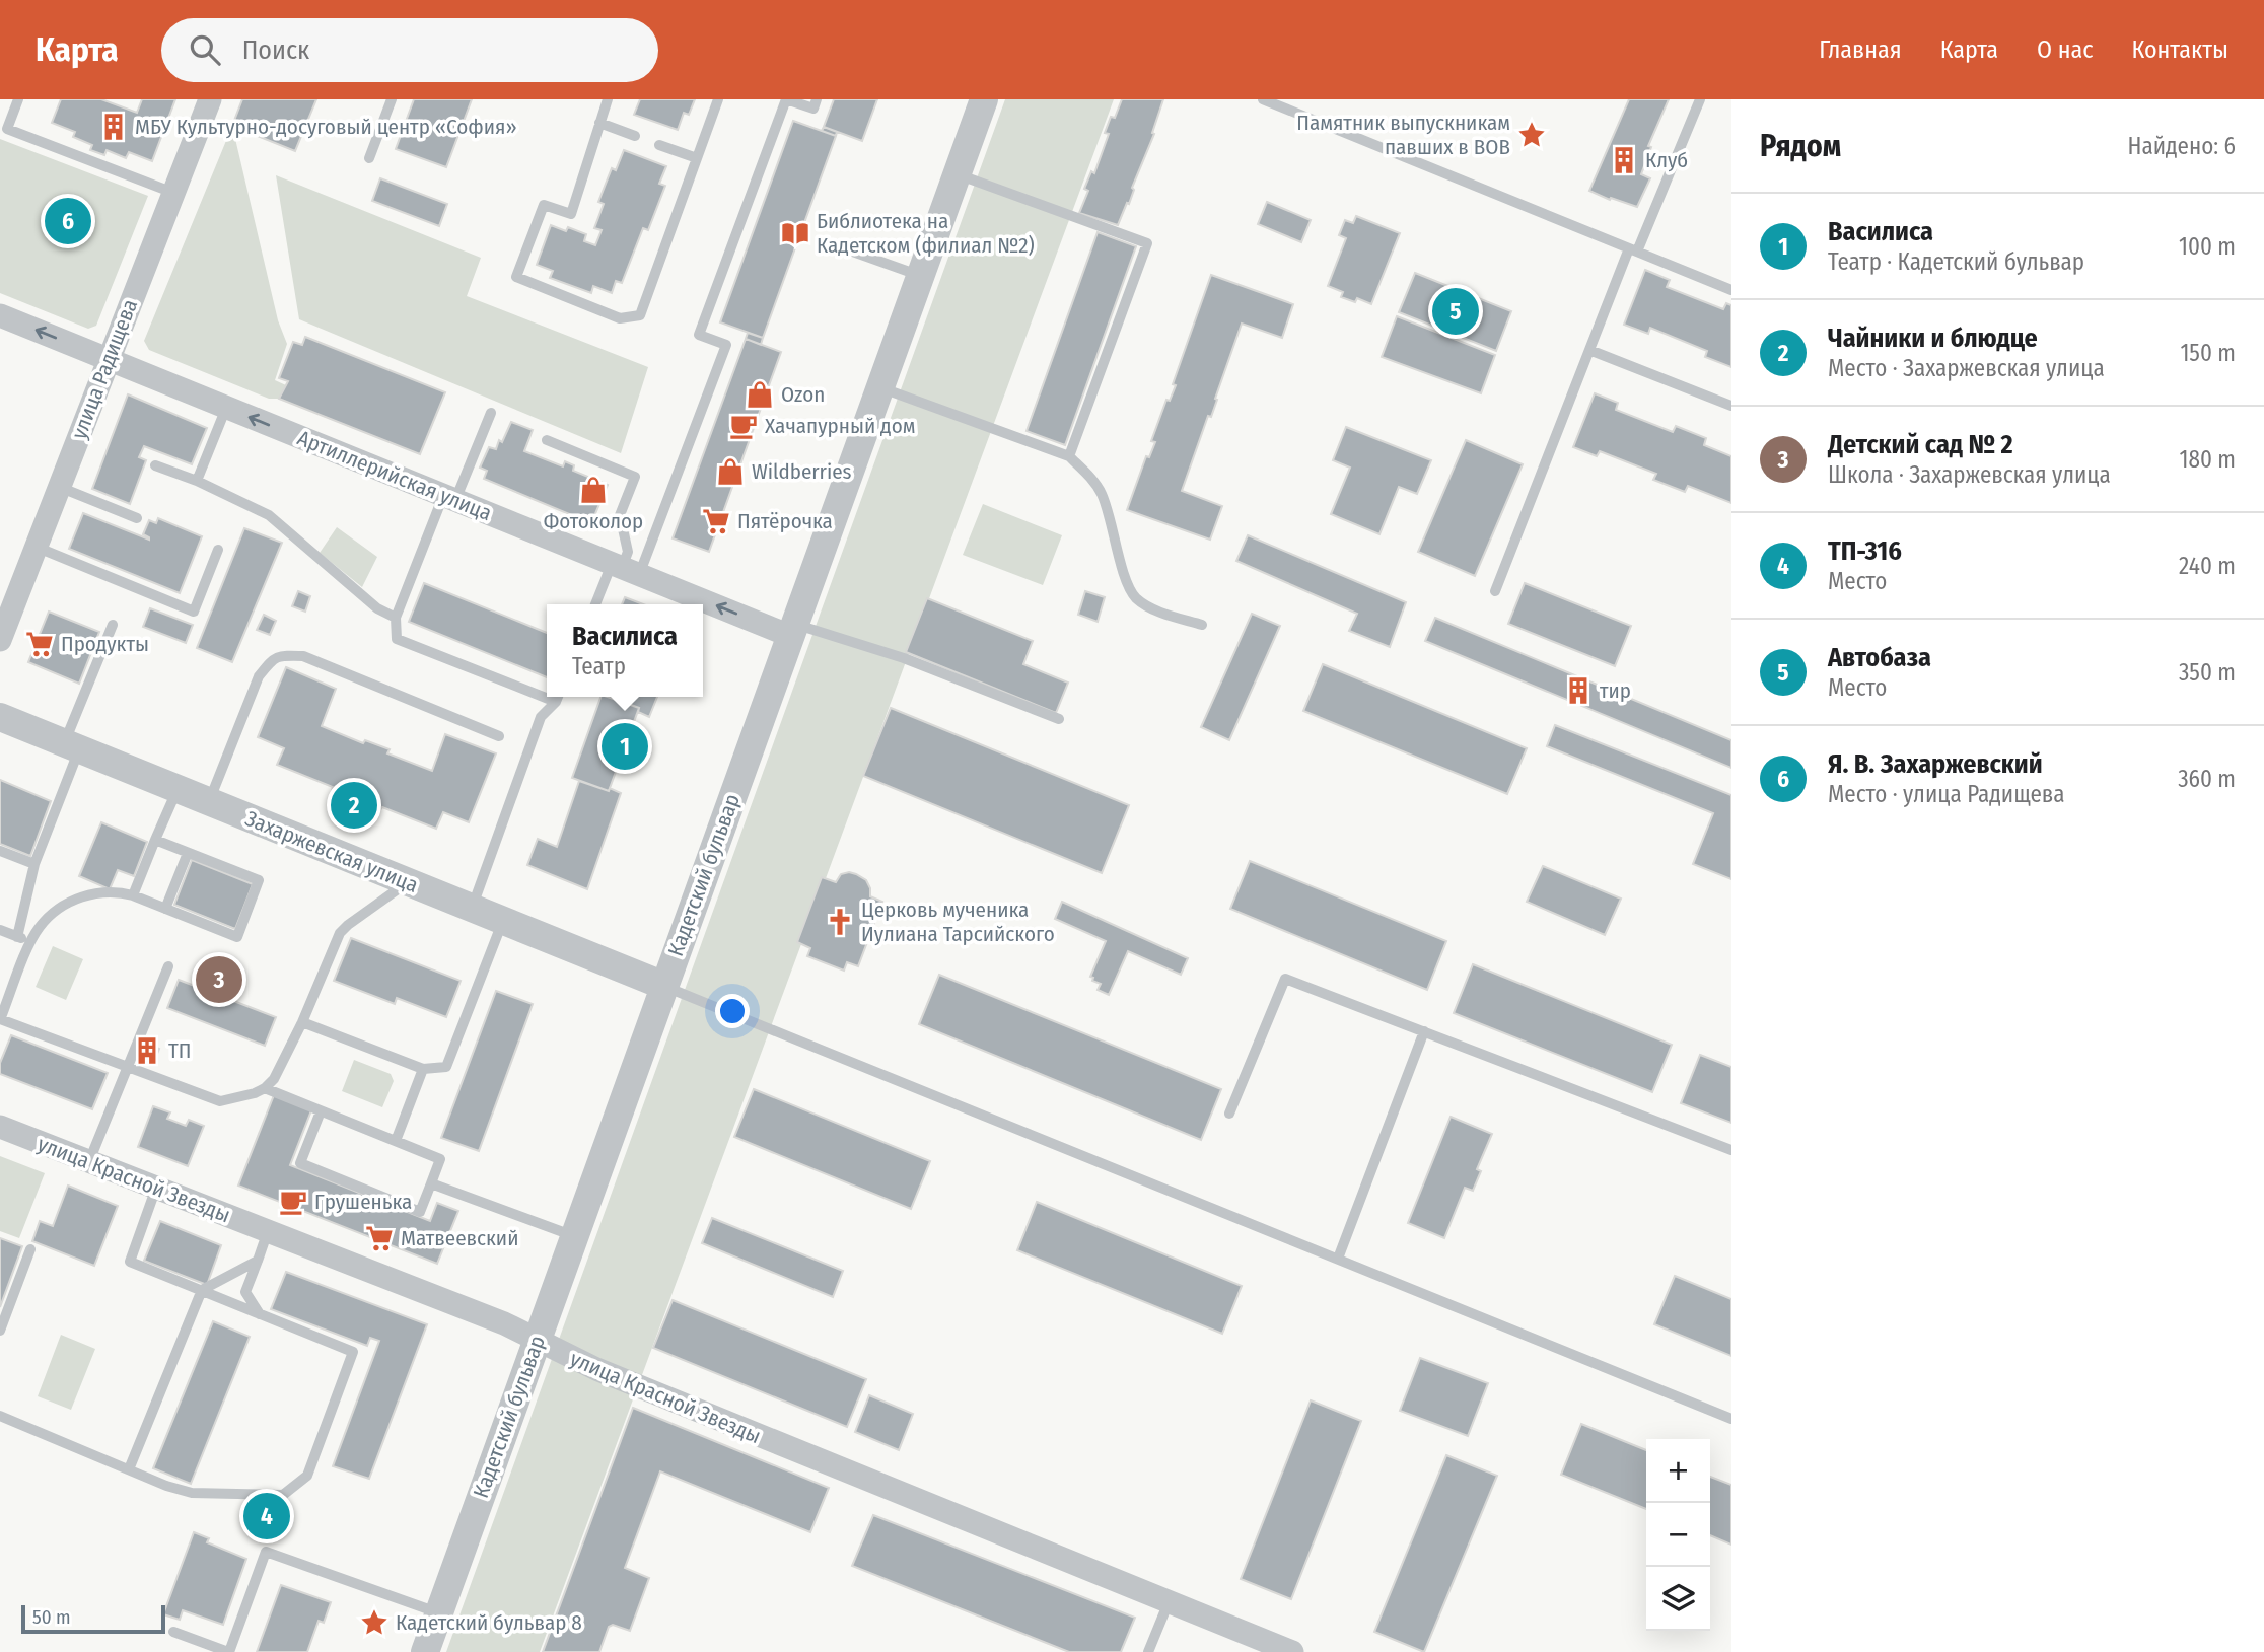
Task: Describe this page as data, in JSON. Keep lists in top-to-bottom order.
{
  "streets": {
    "street": [
      "улица Радищева",
      "Артиллерийская улица",
      "Захаржевская улица",
      "Кадетский бульвар",
      "улица Красной Звезды"
    ]
  },
  "crossings": [
    ["улица Радищева", "Артиллерийская улица"],
    ["Артиллерийская улица", "Кадетский бульвар"],
    ["Захаржевская улица", "Кадетский бульвар"],
    ["Кадетский бульвар", "улица Красной Звезды"]
  ],
  "one_way": ["Артиллерийская улица"],
  "places": {
    "building": [
      "МБУ Культурно-досуговый центр «София»",
      "Клуб",
      "тир",
      "ТП"
    ],
    "place": ["Памятник выпускникам павших в ВОВ", "Кадетский бульвар 8"],
    "library": ["Библиотека на Кадетском (филиал №2)"],
    "shop": ["Ozon", "Wildberries", "Фотоколор"],
    "cafe": ["Хачапурный дом", "Грушенька"],
    "supermarket": ["Пятёрочка", "Продукты", "Матвеевский"],
    "church": ["Церковь мученика Иулиана Тарсийского"]
  },
  "scale_bar": "50 m",
  "page": {
    "header": "Карта",
    "search": "Поиск",
    "nav": [
      "Главная",
      "Карта",
      "О нас",
      "Контакты"
    ],
    "heading": ["Рядом", "Найдено: 6"],
    "list": [
      {
        "mark": "1",
        "name": "Василиса",
        "note": "Театр · Кадетский бульвар",
        "value": "100 m"
      },
      {
        "mark": "2",
        "name": "Чайники и блюдце",
        "note": "Место · Захаржевская улица",
        "value": "150 m"
      },
      {
        "mark": "3",
        "name": "Детский сад № 2",
        "note": "Школа · Захаржевская улица",
        "value": "180 m"
      },
      {
        "mark": "4",
        "name": "ТП-316",
        "note": "Место",
        "value": "240 m"
      },
      {
        "mark": "5",
        "name": "Автобаза",
        "note": "Место",
        "value": "350 m"
      },
      {
        "mark": "6",
        "name": "Я. В. Захаржевский",
        "note": "Место · улица Радищева",
        "value": "360 m"
      }
    ],
    "pins": [
      "6",
      "5",
      "1",
      "2",
      "3",
      "4"
    ],
    "popup": ["Василиса", "Театр"],
    "map_buttons": ["+", "−"],
    "scale": "50 m"
  }
}
